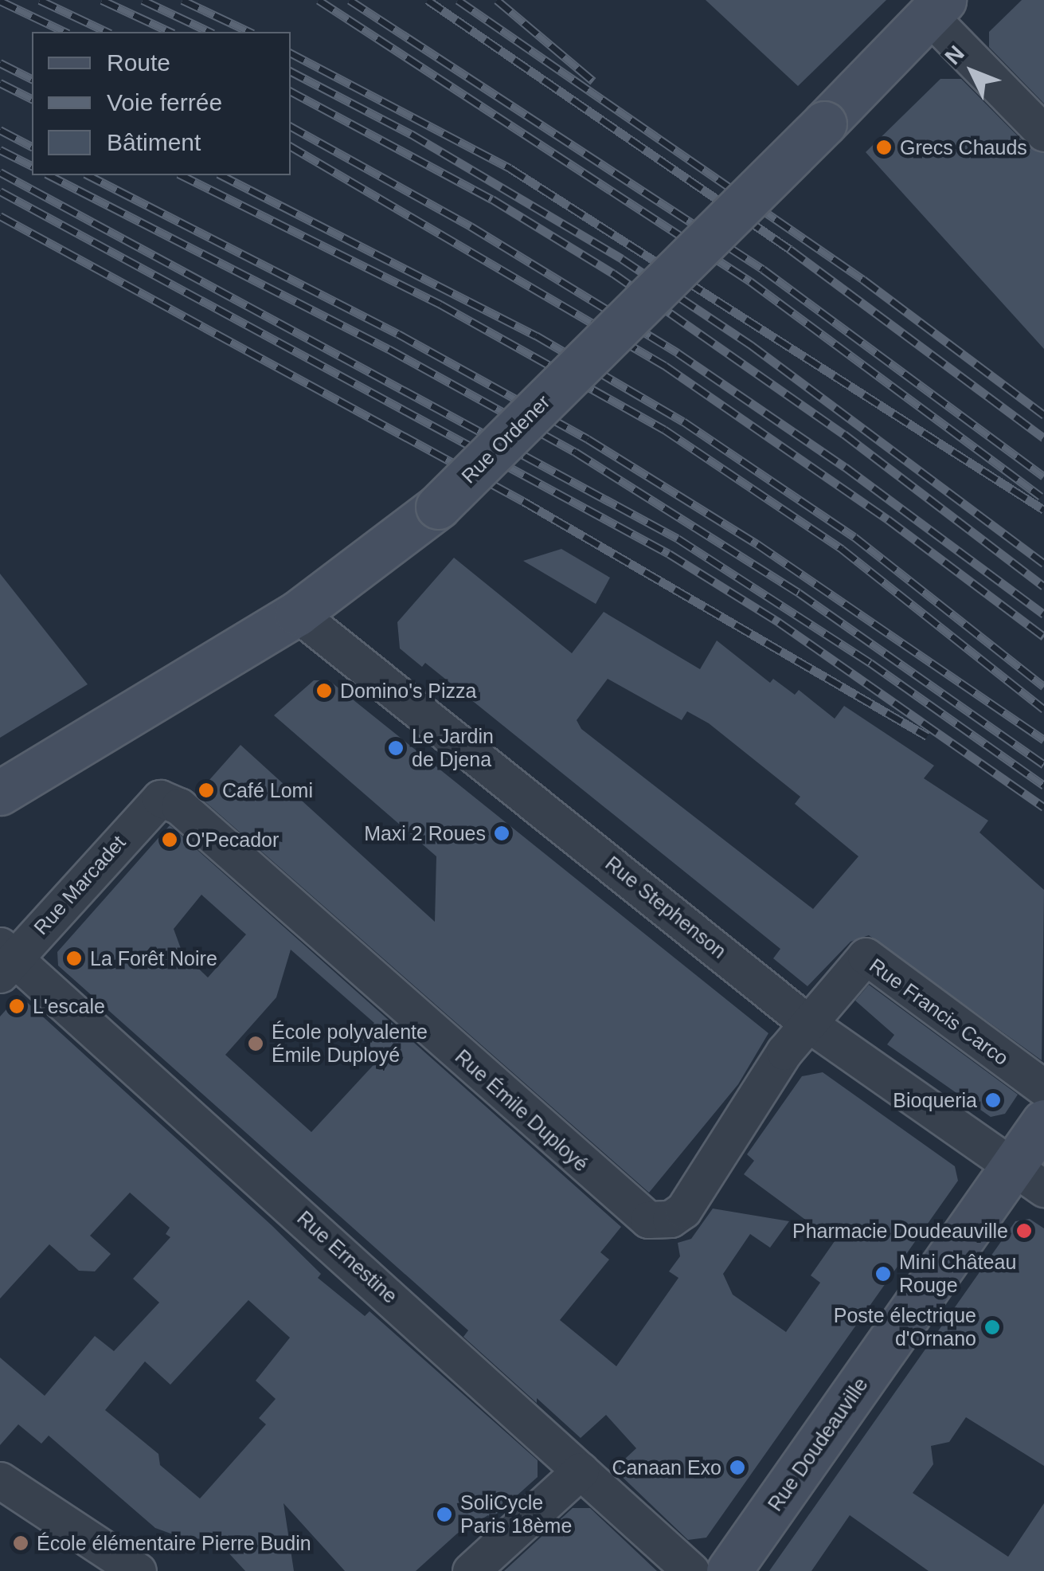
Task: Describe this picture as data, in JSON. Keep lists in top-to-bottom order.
{
  "streets": {
    "main road": ["Rue Ordener", "Rue Doudeauville"],
    "street": [
      "Rue Marcadet",
      "Rue Stephenson",
      "Rue Francis Carco",
      "Rue Émile Duployé",
      "Rue Ernestine"
    ]
  },
  "crossings": [
    ["Rue Ordener", "Rue Stephenson"],
    ["Rue Marcadet", "Rue Émile Duployé"],
    ["Rue Marcadet", "Rue Ernestine"],
    ["Rue Stephenson", "Rue Francis Carco"],
    ["Rue Stephenson", "Rue Émile Duployé"],
    ["Rue Stephenson", "Rue Doudeauville"],
    ["Rue Francis Carco", "Rue Émile Duployé"]
  ],
  "places": [
    "Grecs Chauds",
    "Domino's Pizza",
    "Le Jardin de Djena",
    "Café Lomi",
    "Maxi 2 Roues",
    "O'Pecador",
    "La Forêt Noire",
    "L'escale",
    "École polyvalente Émile Duployé",
    "Bioqueria",
    "Pharmacie Doudeauville",
    "Mini Château Rouge",
    "Poste électrique d'Ornano",
    "Canaan Exo",
    "SoliCycle Paris 18ème",
    "École élémentaire Pierre Budin"
  ],
  "legend": ["Route", "Voie ferrée", "Bâtiment"],
  "north": "top left"
}
